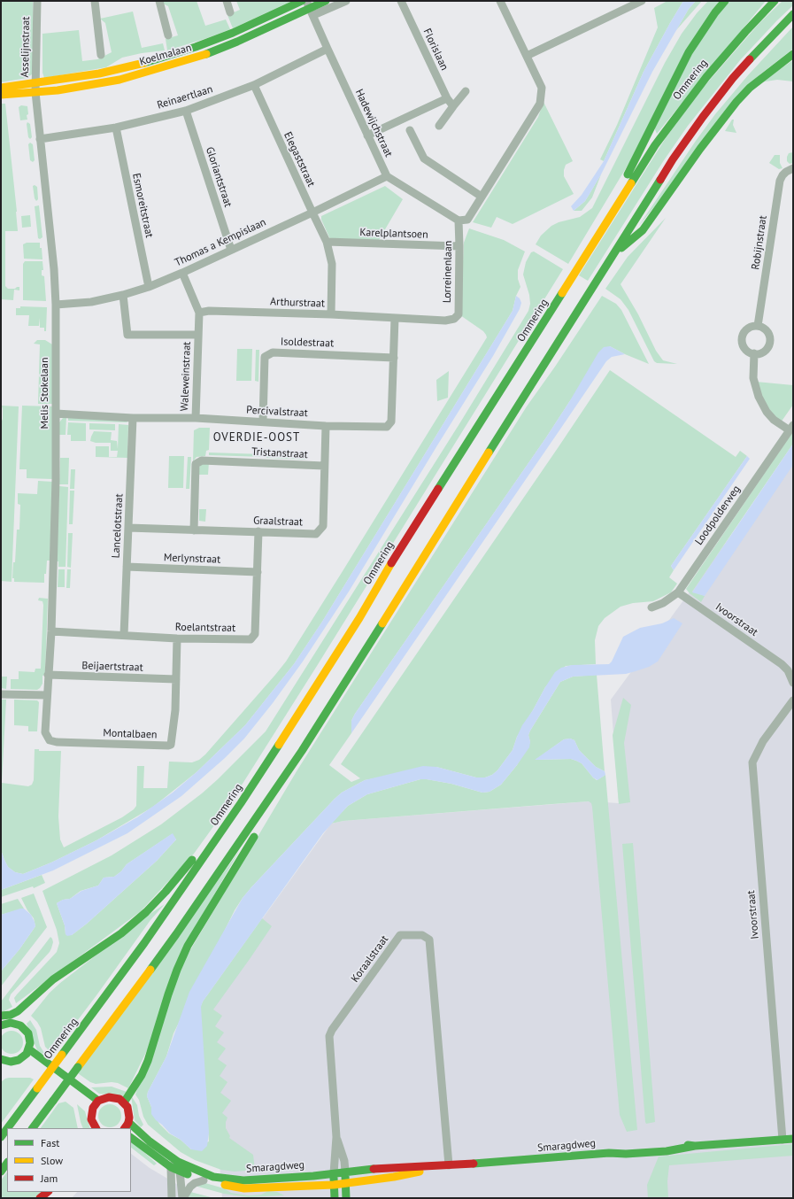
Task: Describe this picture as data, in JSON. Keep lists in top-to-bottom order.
{
  "streets": {
    "main road": ["Koelmalaan", "Ommering", "Smaragdweg"],
    "street": [
      "Asselijnstraat",
      "Florislaan",
      "Reinaertlaan",
      "Hadewijchstraat",
      "Elegaststraat",
      "Gloriantstraat",
      "Esmoreitstraat",
      "Karelplantsoen",
      "Thomas a Kempislaan",
      "Robijnstraat",
      "Lorreinenlaan",
      "Arthurstraat",
      "Isoldestraat",
      "Waleweinstraat",
      "Melis Stokelaan",
      "Percivalstraat",
      "Tristanstraat",
      "Loodpolderweg",
      "Graalstraat",
      "Lancelotstraat",
      "Merlynstraat",
      "Ivoorstraat",
      "Roelantstraat",
      "Beijaertstraat",
      "Montalbaen",
      "Koraalstraat"
    ]
  },
  "crossings": [
    ["Asselijnstraat", "Koelmalaan"],
    ["Asselijnstraat", "Melis Stokelaan"],
    ["Koelmalaan", "Hadewijchstraat"],
    ["Koelmalaan", "Melis Stokelaan"],
    ["Reinaertlaan", "Hadewijchstraat"],
    ["Reinaertlaan", "Elegaststraat"],
    ["Reinaertlaan", "Gloriantstraat"],
    ["Reinaertlaan", "Esmoreitstraat"],
    ["Reinaertlaan", "Melis Stokelaan"],
    ["Hadewijchstraat", "Thomas a Kempislaan"],
    ["Elegaststraat", "Karelplantsoen"],
    ["Elegaststraat", "Thomas a Kempislaan"],
    ["Elegaststraat", "Arthurstraat"],
    ["Gloriantstraat", "Thomas a Kempislaan"],
    ["Esmoreitstraat", "Thomas a Kempislaan"],
    ["Karelplantsoen", "Lorreinenlaan"],
    ["Thomas a Kempislaan", "Waleweinstraat"],
    ["Thomas a Kempislaan", "Melis Stokelaan"],
    ["Lorreinenlaan", "Arthurstraat"],
    ["Lorreinenlaan", "Percivalstraat"],
    ["Arthurstraat", "Waleweinstraat"],
    ["Arthurstraat", "Percivalstraat"],
    ["Isoldestraat", "Percivalstraat"],
    ["Waleweinstraat", "Percivalstraat"],
    ["Melis Stokelaan", "Percivalstraat"],
    ["Melis Stokelaan", "Roelantstraat"],
    ["Melis Stokelaan", "Beijaertstraat"],
    ["Melis Stokelaan", "Montalbaen"],
    ["Percivalstraat", "Graalstraat"],
    ["Percivalstraat", "Lancelotstraat"],
    ["Tristanstraat", "Graalstraat"],
    ["Loodpolderweg", "Ivoorstraat"],
    ["Graalstraat", "Lancelotstraat"],
    ["Graalstraat", "Roelantstraat"],
    ["Lancelotstraat", "Merlynstraat"],
    ["Lancelotstraat", "Roelantstraat"],
    ["Merlynstraat", "Roelantstraat"],
    ["Ivoorstraat", "Smaragdweg"],
    ["Roelantstraat", "Montalbaen"],
    ["Beijaertstraat", "Montalbaen"],
    ["Koraalstraat", "Smaragdweg"]
  ],
  "districts": ["OVERDIE-OOST"],
  "legend": ["Fast", "Slow", "Jam"]
}
